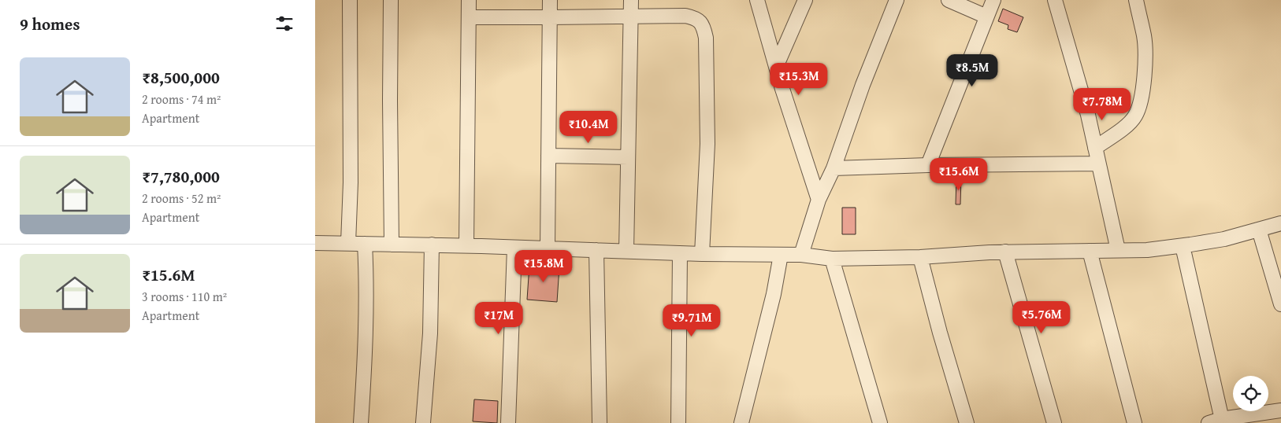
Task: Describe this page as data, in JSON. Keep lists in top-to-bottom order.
{
  "page": {
    "heading": "9 homes",
    "list": [
      {
        "name": "₹8,500,000",
        "note": "2 rooms · 74 m² · Apartment"
      },
      {
        "name": "₹7,780,000",
        "note": "2 rooms · 52 m² · Apartment"
      },
      {
        "name": "₹15.6M",
        "note": "3 rooms · 110 m² · Apartment"
      }
    ],
    "price": [
      "₹8.5M",
      "₹15.3M",
      "₹7.78M",
      "₹10.4M",
      "₹15.6M",
      "₹15.8M",
      "₹5.76M",
      "₹17M",
      "₹9.71M"
    ]
  }
}
